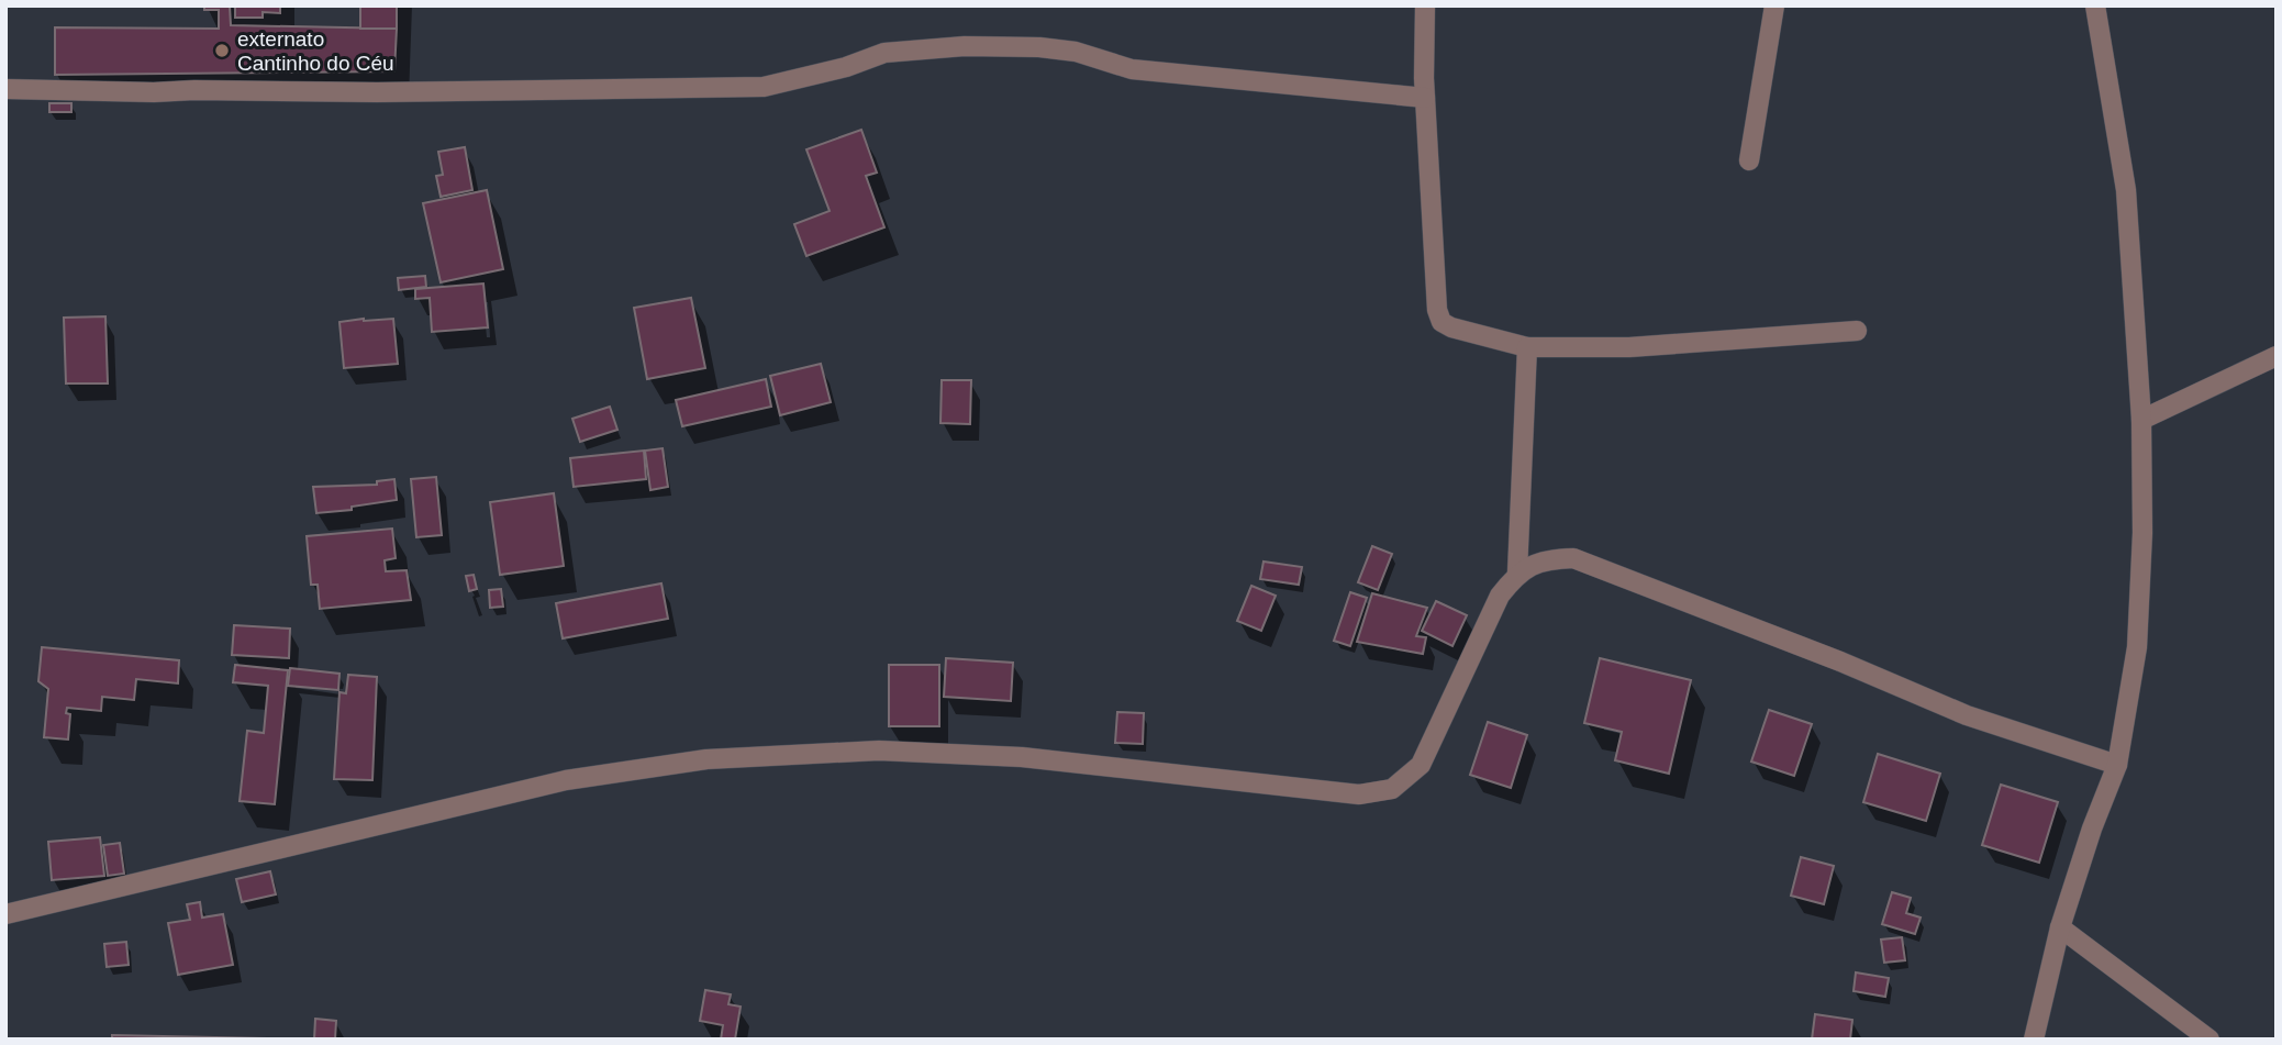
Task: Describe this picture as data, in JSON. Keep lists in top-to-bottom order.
{
  "places": ["externato Cantinho do Céu"]
}
